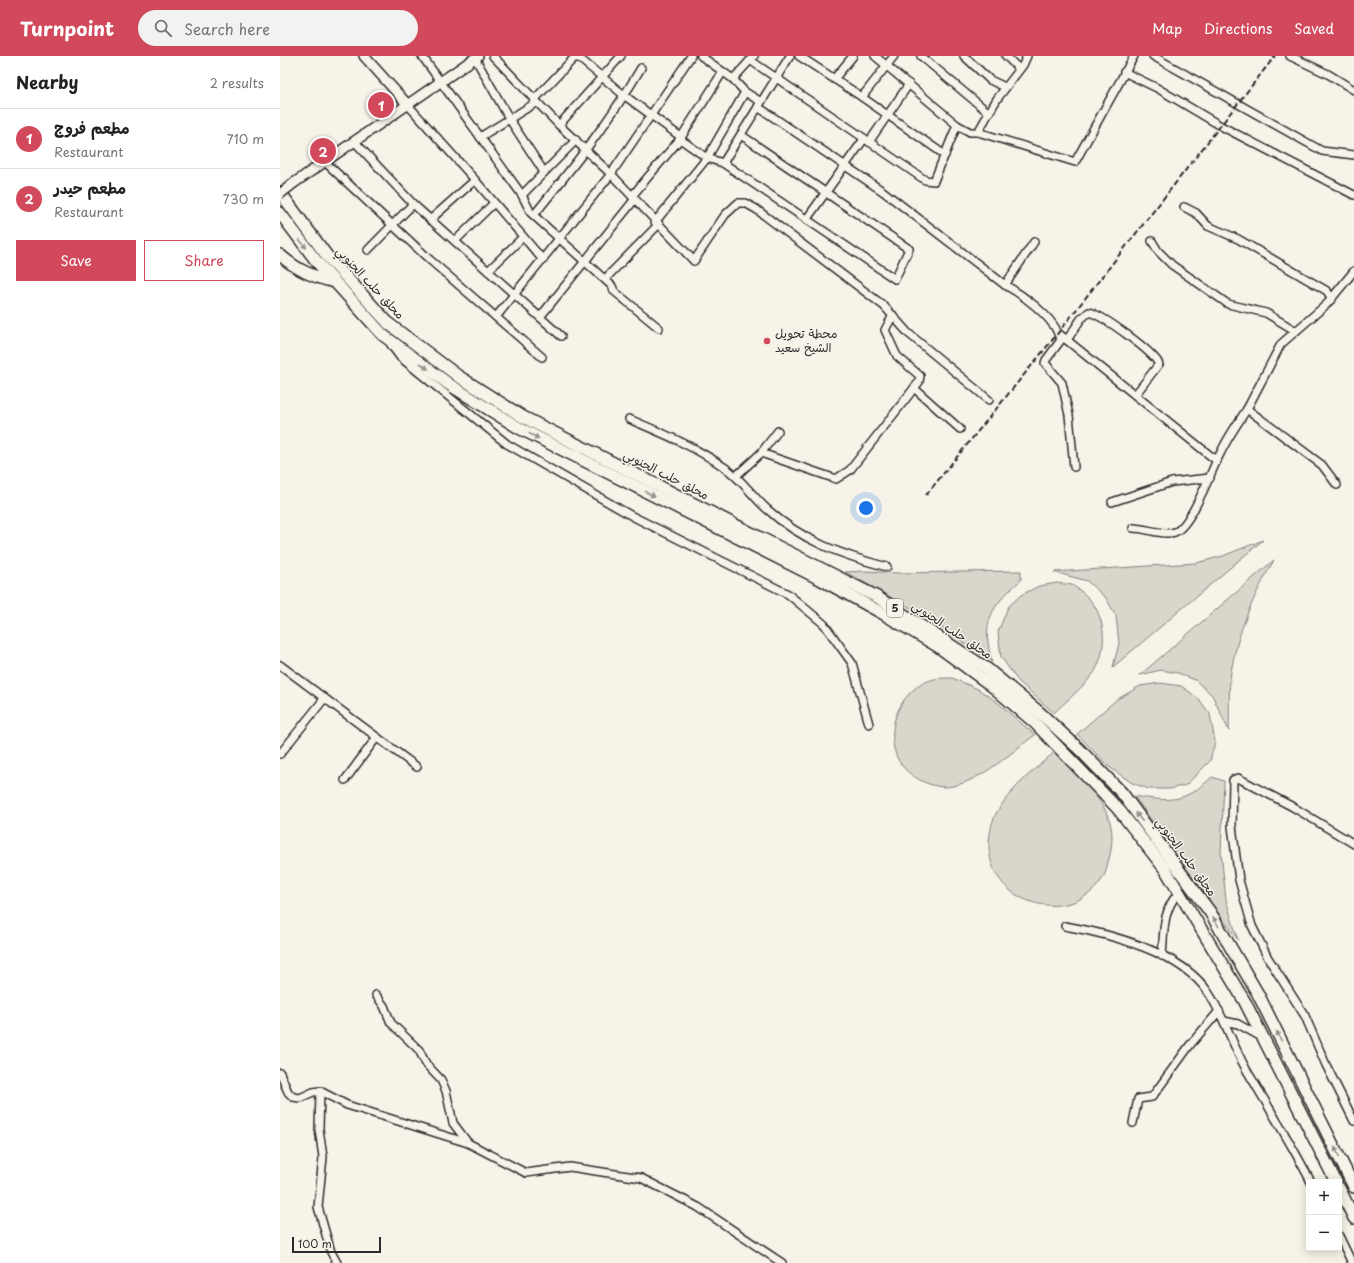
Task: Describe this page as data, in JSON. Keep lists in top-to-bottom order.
{
  "streets": {
    "highway": ["محلق حلب الجنوبي", "5"]
  },
  "places": ["محطة تحويل الشيخ سعيد"],
  "scale_bar": "100 m",
  "page": {
    "header": "Turnpoint",
    "search": "Search here",
    "nav": ["Map", "Directions", "Saved"],
    "heading": ["Nearby", "2 results"],
    "pins": ["1", "2"],
    "list": [
      {
        "mark": "1",
        "name": "مطعم فروج",
        "note": "Restaurant",
        "value": "710 m"
      },
      {
        "mark": "2",
        "name": "مطعم حيدر",
        "note": "Restaurant",
        "value": "730 m"
      }
    ],
    "buttons": ["Save", "Share"],
    "map_buttons": ["+", "−"],
    "scale": "100 m"
  }
}
